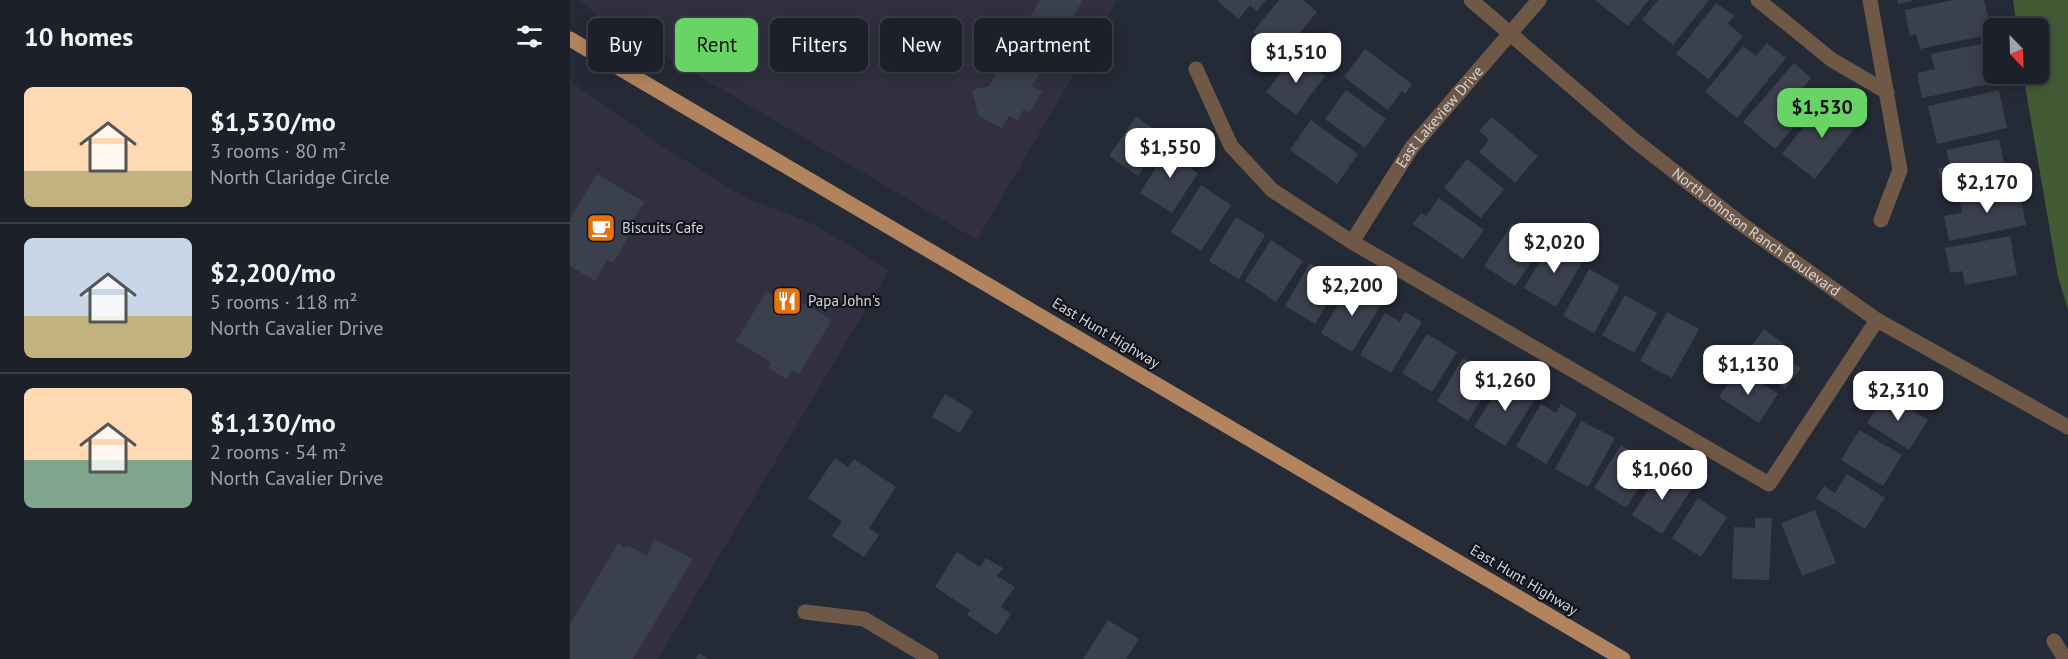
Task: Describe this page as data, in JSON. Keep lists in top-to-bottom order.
{
  "streets": {
    "main road": ["East Hunt Highway"],
    "street": ["East Lakeview Drive", "North Johnson Ranch Boulevard"]
  },
  "crossings": [
    ["East Lakeview Drive", "North Johnson Ranch Boulevard"]
  ],
  "places": {
    "cafe": ["Biscuits Cafe"],
    "restaurant": ["Papa John's"]
  },
  "north": "bottom right",
  "page": {
    "heading": "10 homes",
    "chip": [
      "Buy",
      "Rent",
      "Filters",
      "New",
      "Apartment"
    ],
    "price": [
      "$1,510",
      "$1,530",
      "$1,550",
      "$2,170",
      "$2,020",
      "$2,200",
      "$1,130",
      "$1,260",
      "$2,310",
      "$1,060"
    ],
    "list": [
      {
        "name": "$1,530/mo",
        "note": "3 rooms · 80 m² · North Claridge Circle"
      },
      {
        "name": "$2,200/mo",
        "note": "5 rooms · 118 m² · North Cavalier Drive"
      },
      {
        "name": "$1,130/mo",
        "note": "2 rooms · 54 m² · North Cavalier Drive"
      }
    ]
  }
}
